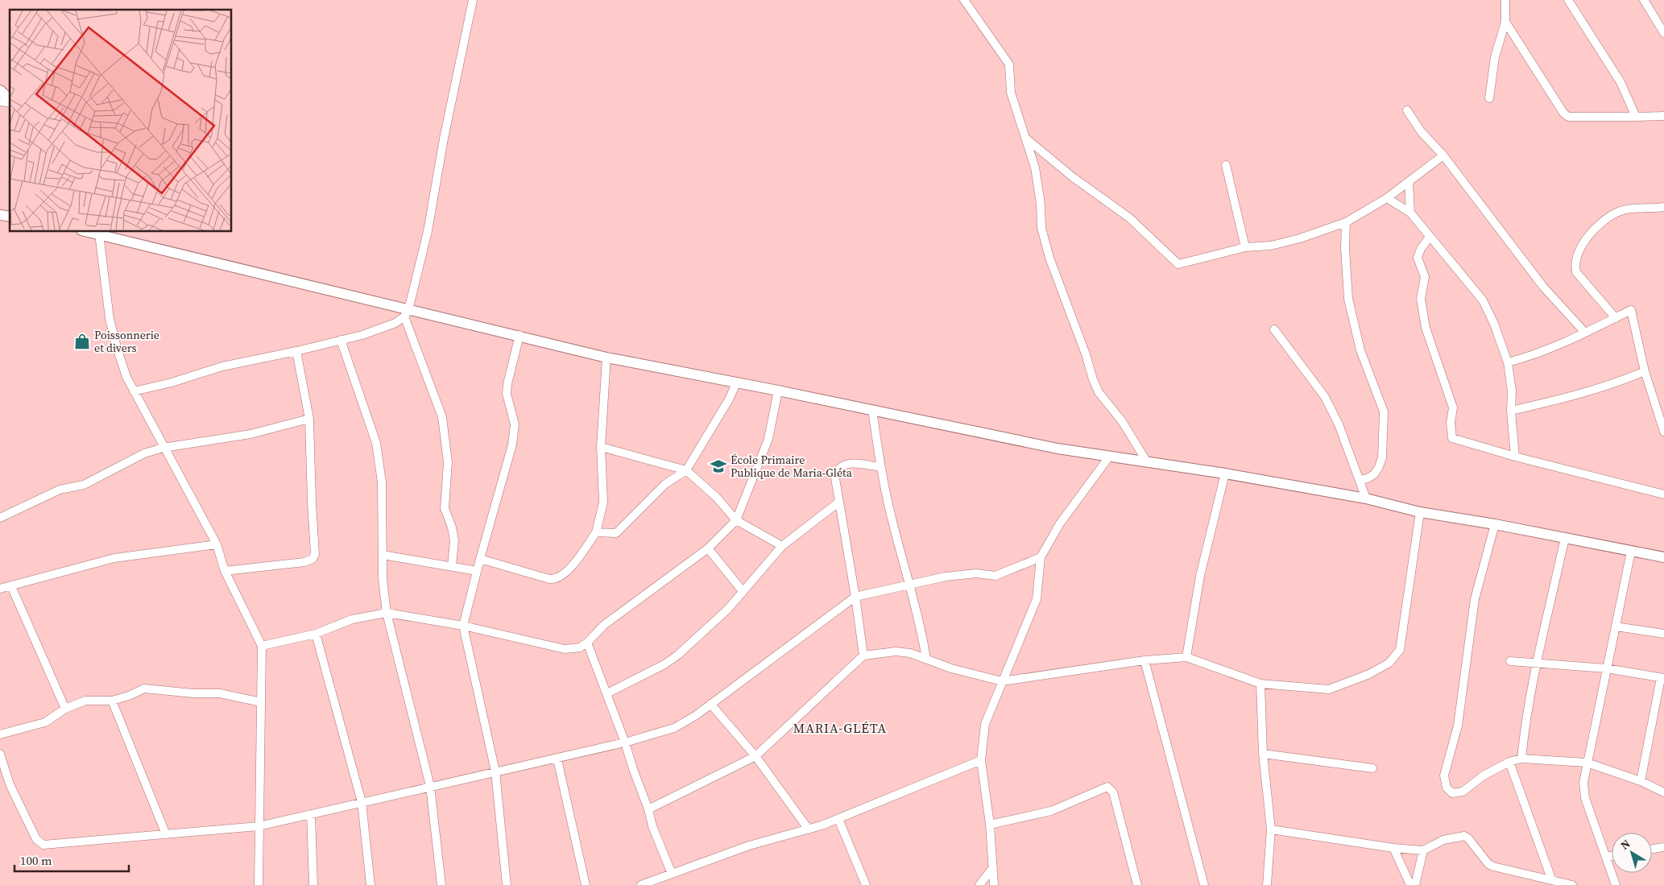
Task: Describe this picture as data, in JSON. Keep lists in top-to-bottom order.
{
  "districts": ["MARIA-GLÉTA"],
  "places": {
    "shop": ["Poissonnerie et divers"],
    "school or university": ["École Primaire Publique de Maria-Gléta"]
  },
  "scale_bar": "100 m",
  "north": "top left"
}
